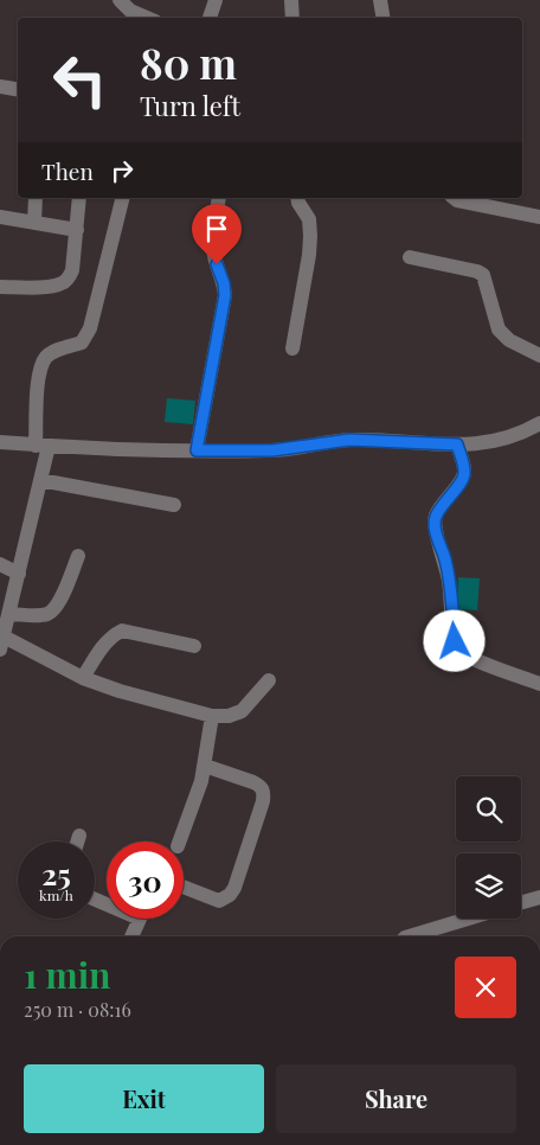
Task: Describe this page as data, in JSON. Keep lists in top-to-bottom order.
{
  "page": {
    "turn": ["80 m", "Turn left"],
    "then": "Then",
    "speed": "25 km/h",
    "limit": "30",
    "heading": ["1 min", "250 m · 08:16"],
    "buttons": ["Exit", "Share"]
  }
}
